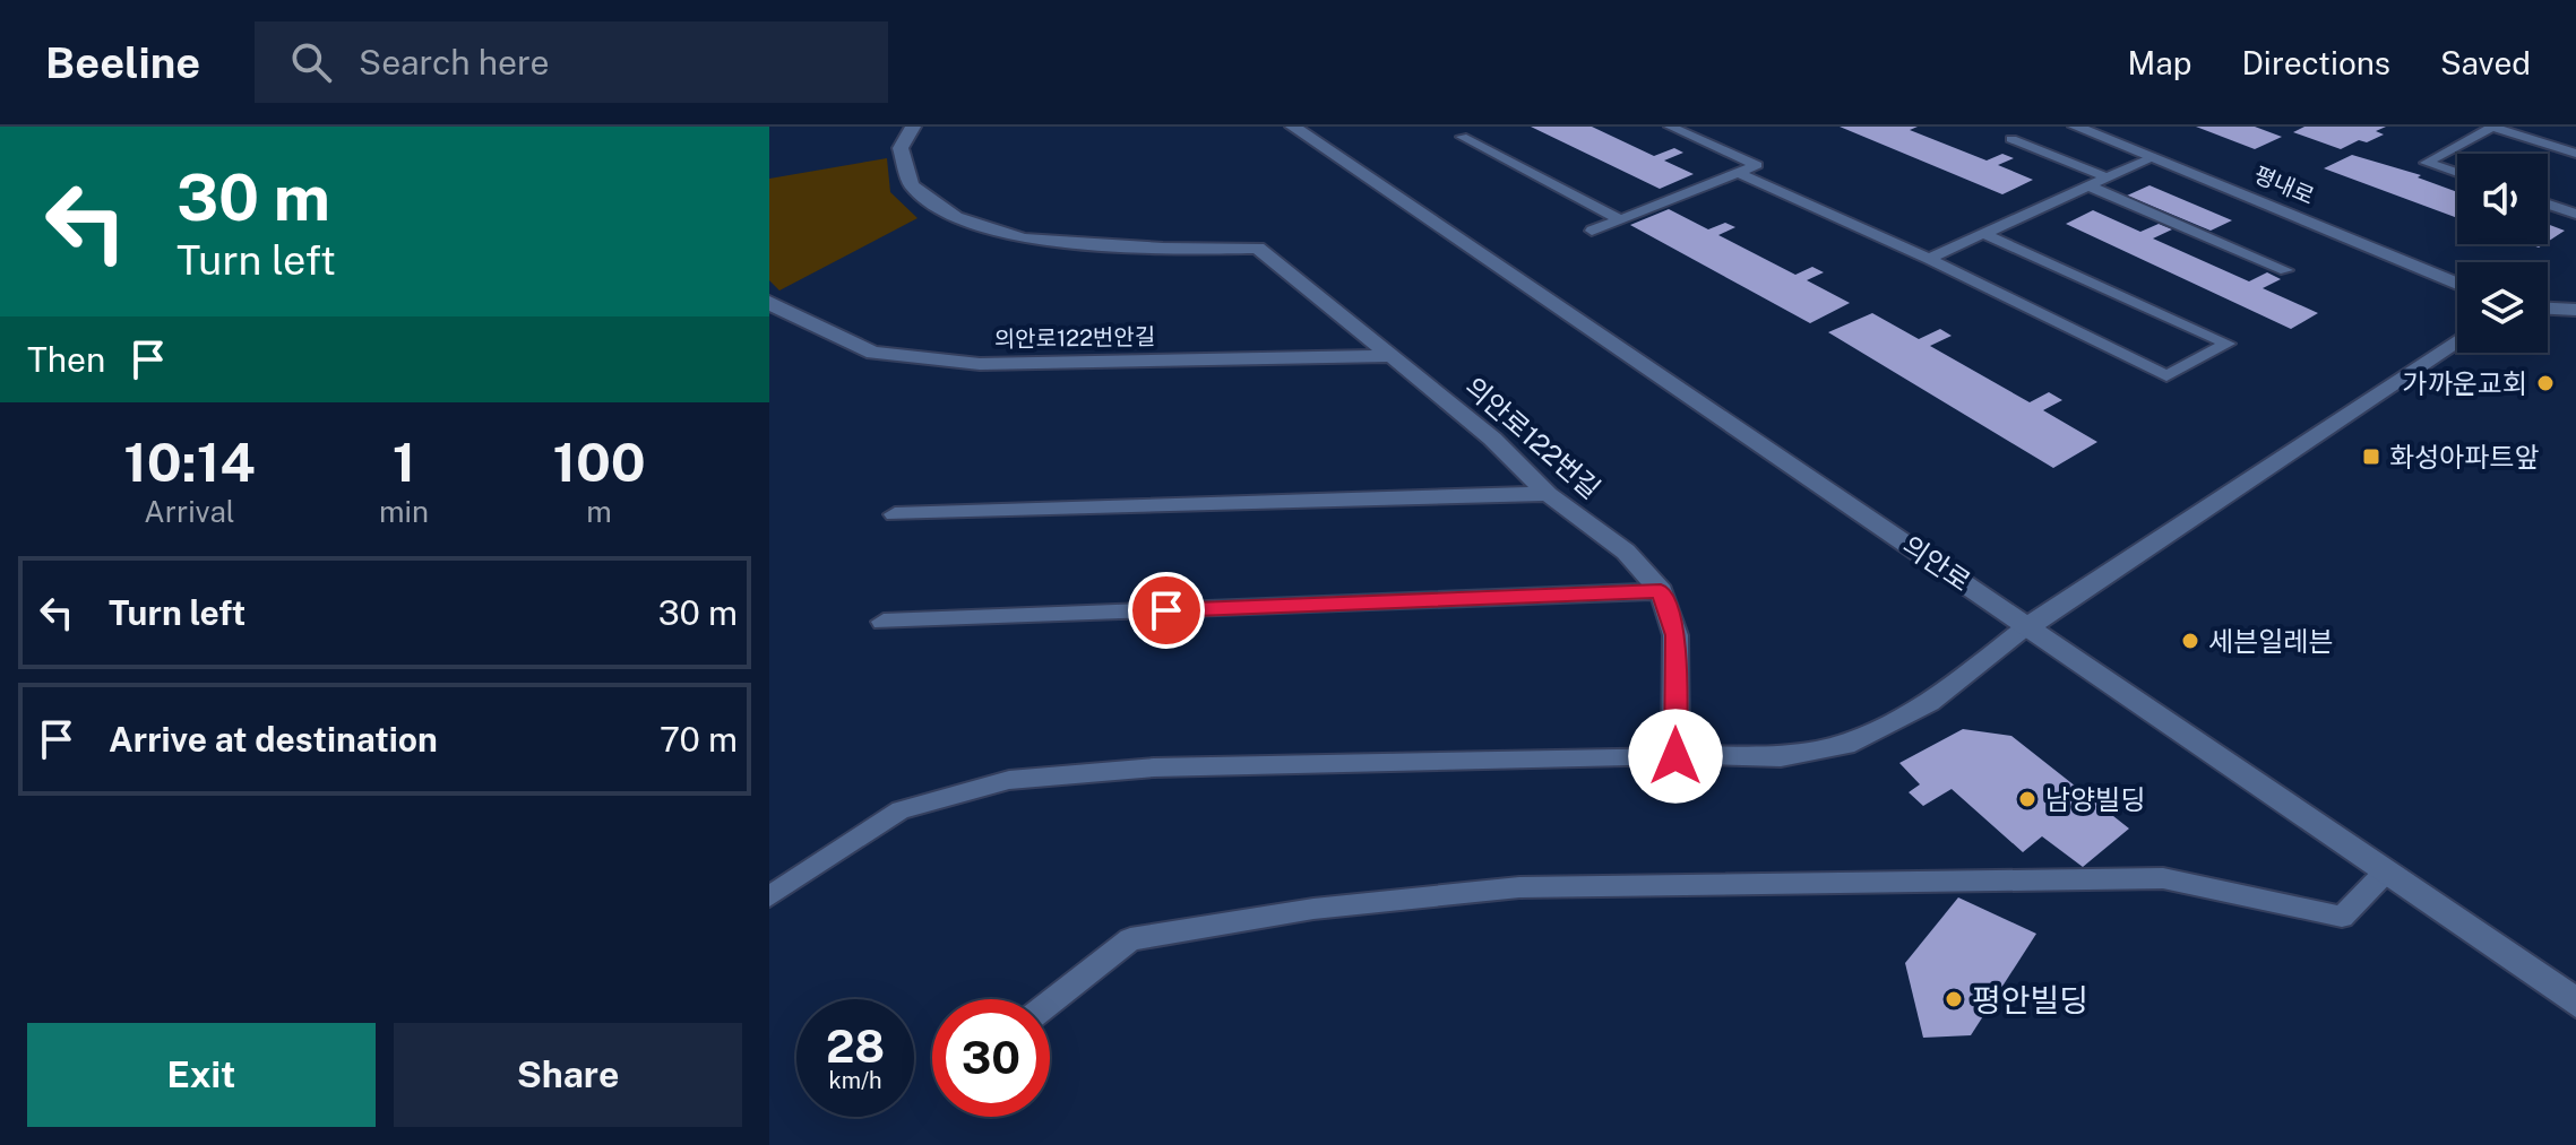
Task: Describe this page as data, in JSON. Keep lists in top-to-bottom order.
{
  "streets": {
    "street": [
      "평내로",
      "의안로122번안길",
      "의안로122번길",
      "의안로"
    ]
  },
  "crossings": [
    ["의안로122번안길", "의안로122번길"]
  ],
  "places": {
    "other": [
      "가까운교회",
      "세븐일레븐",
      "남양빌딩",
      "평안빌딩"
    ],
    "transit": ["화성아파트앞"]
  },
  "page": {
    "header": "Beeline",
    "search": "Search here",
    "nav": ["Map", "Directions", "Saved"],
    "turn": ["30 m", "Turn left"],
    "then": "Then",
    "eta": [
      "10:14",
      "Arrival",
      "1",
      "min",
      "100",
      "m"
    ],
    "list": [
      {
        "name": "Turn left",
        "value": "30 m"
      },
      {
        "name": "Arrive at destination",
        "value": "70 m"
      }
    ],
    "speed": "28 km/h",
    "limit": "30",
    "buttons": ["Exit", "Share"]
  }
}
